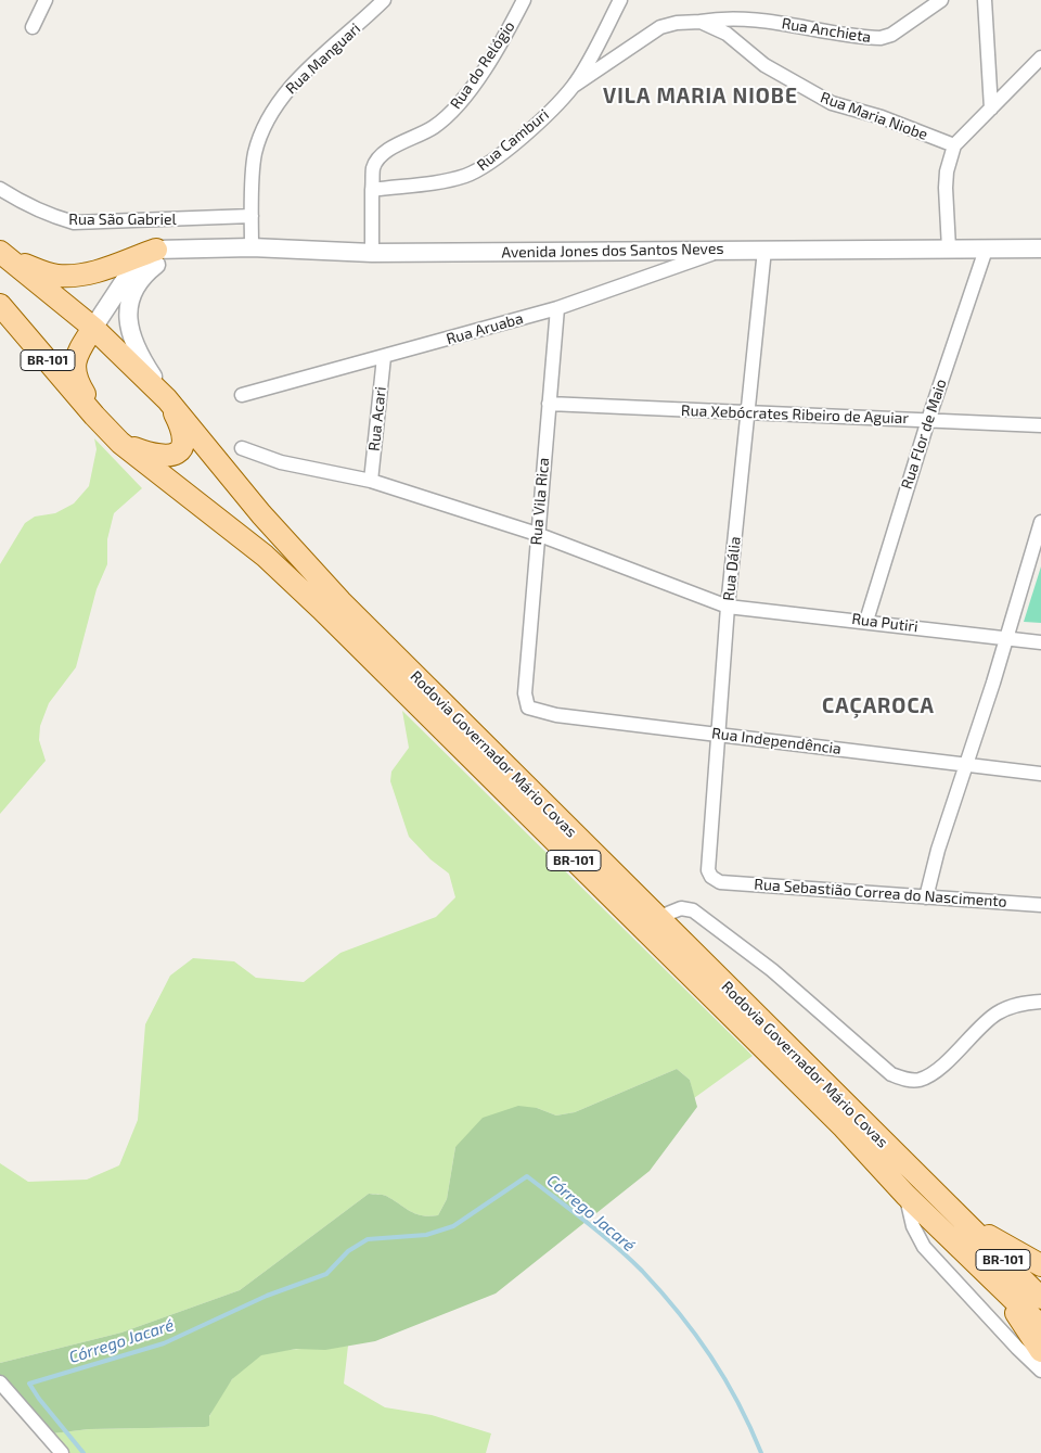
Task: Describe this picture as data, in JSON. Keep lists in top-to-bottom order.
{
  "streets": {
    "main road": ["BR-101", "Rodovia Governador Mário Covas"],
    "street": [
      "Rua Anchieta",
      "Rua Manguari",
      "Rua do Relógio",
      "Rua Maria Niobe",
      "Rua Camburi",
      "Rua São Gabriel",
      "Avenida Jones dos Santos Neves",
      "Rua Aruaba",
      "Rua Xebócrates Ribeiro de Aguiar",
      "Rua Acari",
      "Rua Flor de Maio",
      "Rua Vila Rica",
      "Rua Dália",
      "Rua Putiri",
      "Rua Independência",
      "Rua Sebastião Correa do Nascimento"
    ]
  },
  "crossings": [
    ["Rua Anchieta", "Rua Maria Niobe"],
    ["Rua Manguari", "Rua São Gabriel"],
    ["Rua Manguari", "Avenida Jones dos Santos Neves"],
    ["Rua do Relógio", "Rua Camburi"],
    ["Rua Maria Niobe", "Rua Camburi"],
    ["Avenida Jones dos Santos Neves", "Rua Aruaba"],
    ["Avenida Jones dos Santos Neves", "Rua Flor de Maio"],
    ["Avenida Jones dos Santos Neves", "Rua Dália"],
    ["Avenida Jones dos Santos Neves", "Rodovia Governador Mário Covas"],
    ["Rua Aruaba", "Rua Acari"],
    ["Rua Aruaba", "Rua Vila Rica"],
    ["Rua Xebócrates Ribeiro de Aguiar", "Rua Flor de Maio"],
    ["Rua Xebócrates Ribeiro de Aguiar", "Rua Vila Rica"],
    ["Rua Xebócrates Ribeiro de Aguiar", "Rua Dália"],
    ["Rua Acari", "Rua Putiri"],
    ["Rua Flor de Maio", "Rua Putiri"],
    ["Rua Vila Rica", "Rua Putiri"],
    ["Rua Vila Rica", "Rua Independência"],
    ["Rua Dália", "Rua Putiri"],
    ["Rua Dália", "Rua Independência"],
    ["Rua Dália", "Rua Sebastião Correa do Nascimento"]
  ],
  "districts": ["VILA MARIA NIOBE", "CAÇAROCA"],
  "water": ["Córrego Jacaré"]
}
